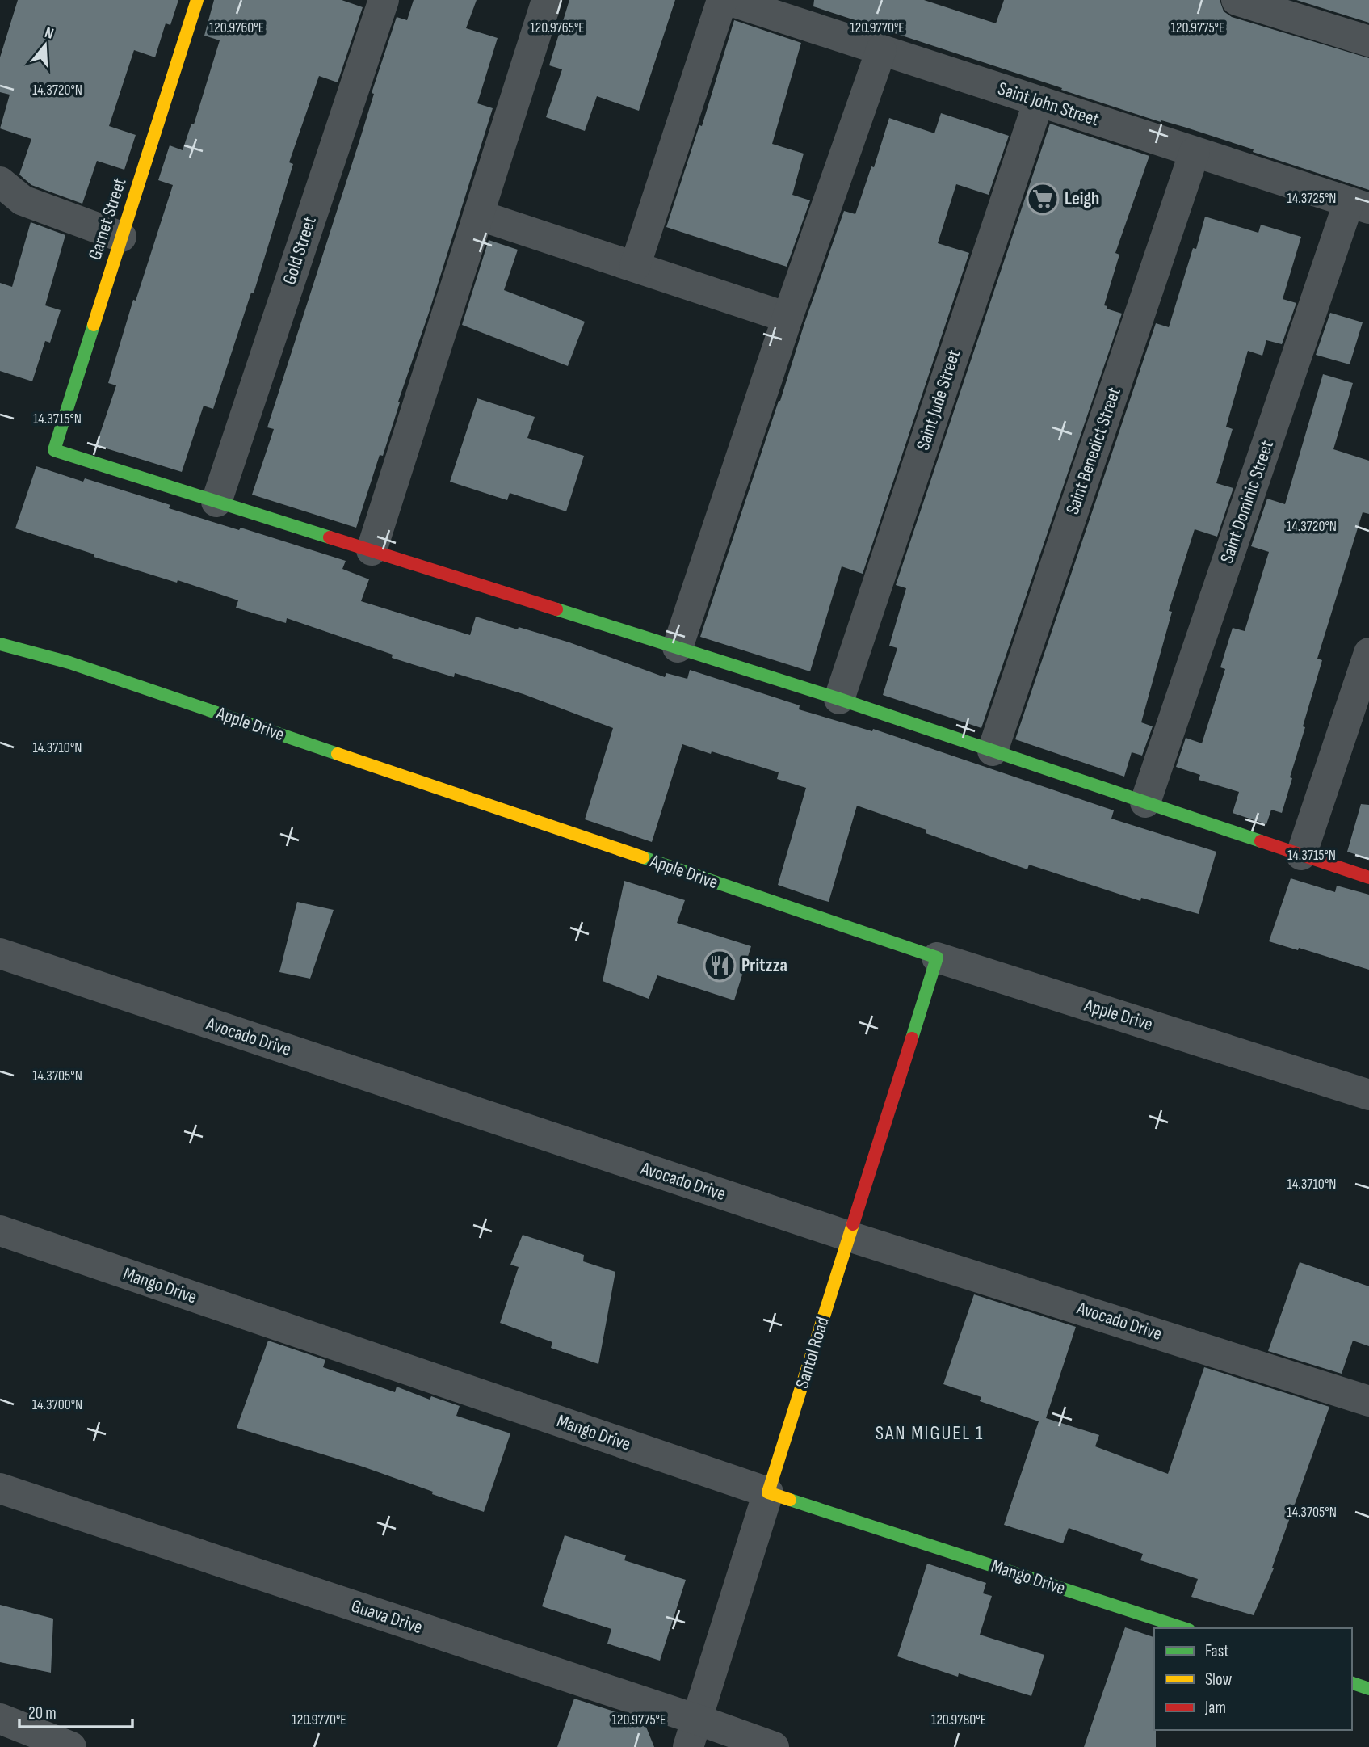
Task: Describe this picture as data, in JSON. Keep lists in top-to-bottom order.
{
  "streets": {
    "street": [
      "Saint John Street",
      "Garnet Street",
      "Gold Street",
      "Saint Jude Street",
      "Saint Benedict Street",
      "Saint Dominic Street",
      "Apple Drive",
      "Avocado Drive",
      "Mango Drive",
      "Santol Road",
      "Guava Drive"
    ]
  },
  "crossings": [
    ["Saint John Street", "Saint Jude Street"],
    ["Saint John Street", "Saint Benedict Street"],
    ["Saint John Street", "Saint Dominic Street"],
    ["Garnet Street", "Gold Street"],
    ["Apple Drive", "Santol Road"],
    ["Avocado Drive", "Santol Road"],
    ["Mango Drive", "Santol Road"],
    ["Santol Road", "Guava Drive"]
  ],
  "districts": ["SAN MIGUEL 1"],
  "places": {
    "supermarket": ["Leigh"],
    "restaurant": ["Pritzza"]
  },
  "legend": ["Fast", "Slow", "Jam"],
  "scale_bar": "20 m",
  "north": "top",
  "coordinates": [
    "120.9760°E",
    "120.9765°E",
    "120.9770°E",
    "120.9775°E",
    "14.3720°N",
    "14.3725°N",
    "14.3715°N",
    "14.3710°N",
    "14.3705°N",
    "14.3700°N",
    "120.9780°E"
  ]
}
